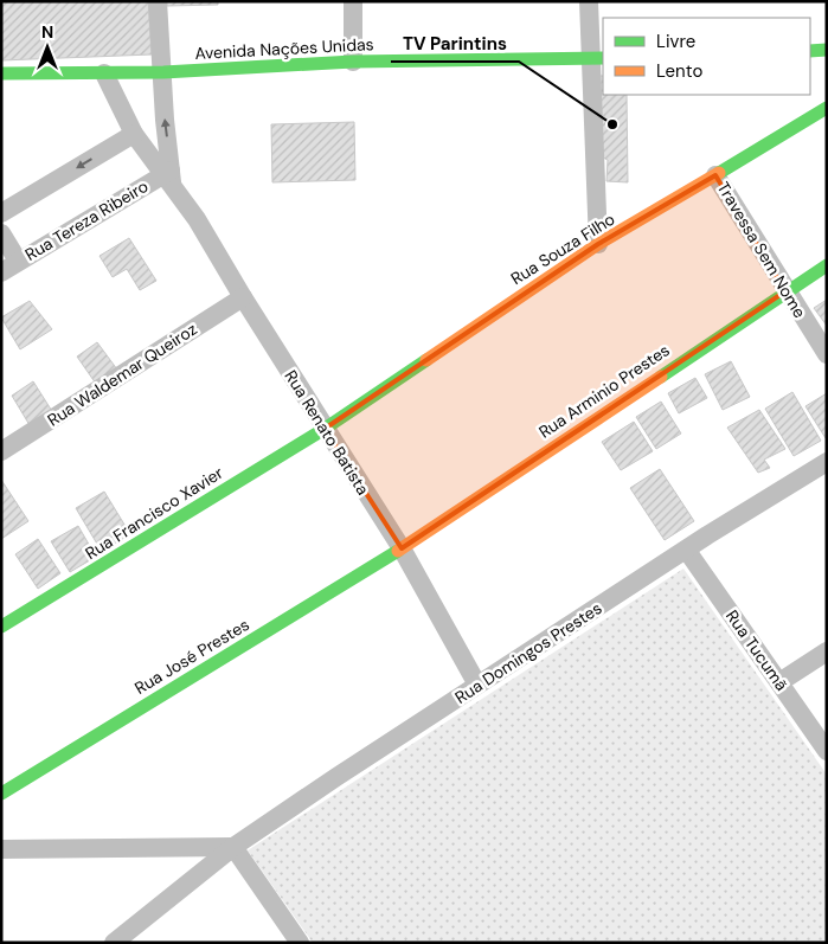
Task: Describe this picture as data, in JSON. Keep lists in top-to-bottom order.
{
  "streets": {
    "street": [
      "Avenida Nações Unidas",
      "Rua Tereza Ribeiro",
      "Rua Souza Filho",
      "Travessa Sem Nome",
      "Rua Waldemar Queiroz",
      "Rua Arminio Prestes",
      "Rua Renato Batista",
      "Rua Francisco Xavier",
      "Rua Tucumã",
      "Rua Domingos Prestes",
      "Rua José Prestes"
    ]
  },
  "crossings": [
    ["Avenida Nações Unidas", "Rua Renato Batista"],
    ["Rua Tereza Ribeiro", "Rua Renato Batista"],
    ["Rua Souza Filho", "Travessa Sem Nome"],
    ["Rua Souza Filho", "Rua Renato Batista"],
    ["Rua Souza Filho", "Rua Francisco Xavier"],
    ["Travessa Sem Nome", "Rua Arminio Prestes"],
    ["Rua Waldemar Queiroz", "Rua Renato Batista"],
    ["Rua Arminio Prestes", "Rua Renato Batista"],
    ["Rua Arminio Prestes", "Rua José Prestes"],
    ["Rua Renato Batista", "Rua Francisco Xavier"],
    ["Rua Renato Batista", "Rua Domingos Prestes"],
    ["Rua Renato Batista", "Rua José Prestes"],
    ["Rua Tucumã", "Rua Domingos Prestes"]
  ],
  "places": ["TV Parintins"],
  "legend": ["Livre", "Lento"],
  "north": "top"
}
